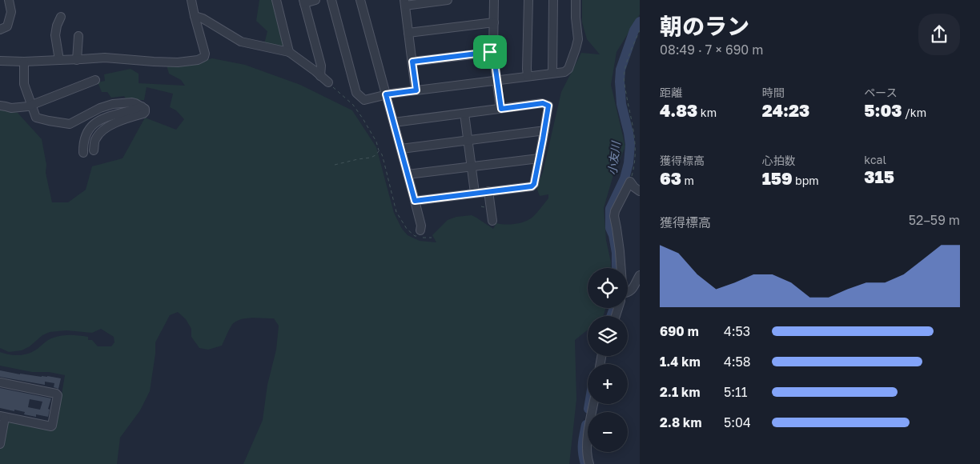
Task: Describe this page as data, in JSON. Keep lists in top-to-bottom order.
{
  "water": ["小友川"],
  "page": {
    "heading": ["朝のラン", "08:49 · 7 × 690 m"],
    "stats": [
      ["距離", "4.83 km"],
      ["時間", "24:23"],
      ["ペース", "5:03 /km"],
      ["獲得標高", "63 m"],
      ["心拍数", "159 bpm"],
      ["kcal", "315"]
    ],
    "chart": ["獲得標高", "52–59 m"],
    "map_buttons": ["+", "−"],
    "list": [
      {
        "name": "690 m",
        "note": "4:53"
      },
      {
        "name": "1.4 km",
        "note": "4:58"
      },
      {
        "name": "2.1 km",
        "note": "5:11"
      },
      {
        "name": "2.8 km",
        "note": "5:04"
      }
    ]
  }
}
